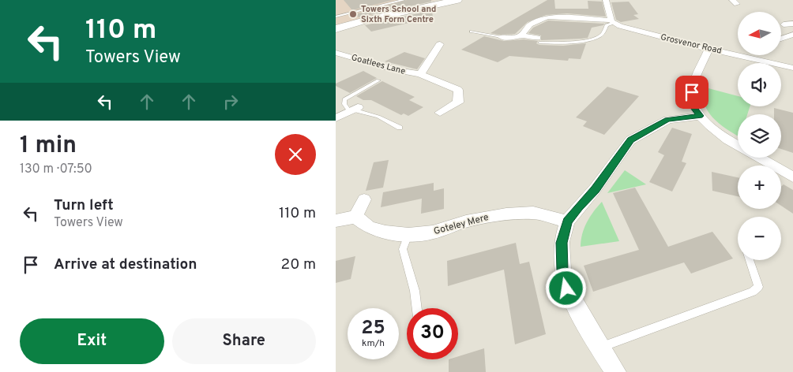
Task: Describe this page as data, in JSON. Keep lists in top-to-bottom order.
{
  "streets": {
    "street": ["Grosvenor Road", "Goatlees Lane", "Goteley Mere"]
  },
  "places": ["Towers School and Sixth Form Centre"],
  "north": "left",
  "page": {
    "turn": ["110 m", "Towers View"],
    "map_buttons": ["+", "−"],
    "heading": ["1 min", "130 m · 07:50"],
    "list": [
      {
        "name": "Turn left",
        "note": "Towers View",
        "value": "110 m"
      },
      {
        "name": "Arrive at destination",
        "value": "20 m"
      }
    ],
    "speed": "25 km/h",
    "limit": "30",
    "buttons": ["Exit", "Share"]
  }
}
